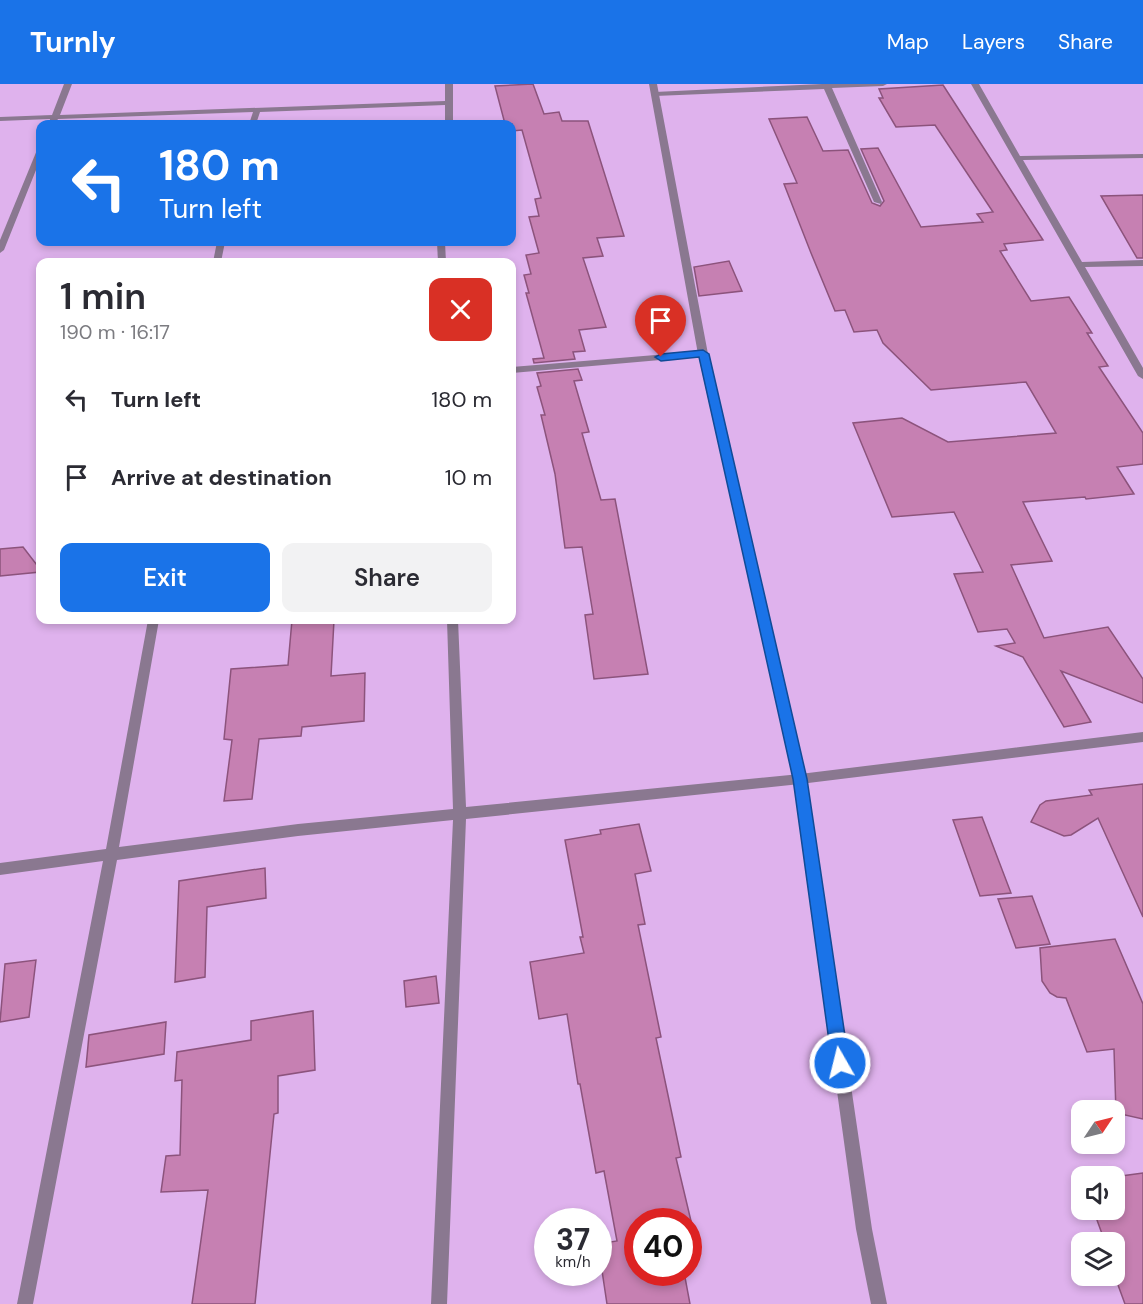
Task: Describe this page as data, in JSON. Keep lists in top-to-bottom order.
{
  "north": "top right",
  "page": {
    "header": "Turnly",
    "nav": ["Map", "Layers", "Share"],
    "turn": ["180 m", "Turn left"],
    "heading": ["1 min", "190 m · 16:17"],
    "list": [
      {
        "name": "Turn left",
        "value": "180 m"
      },
      {
        "name": "Arrive at destination",
        "value": "10 m"
      }
    ],
    "buttons": ["Exit", "Share"],
    "speed": "37 km/h",
    "limit": "40"
  }
}
